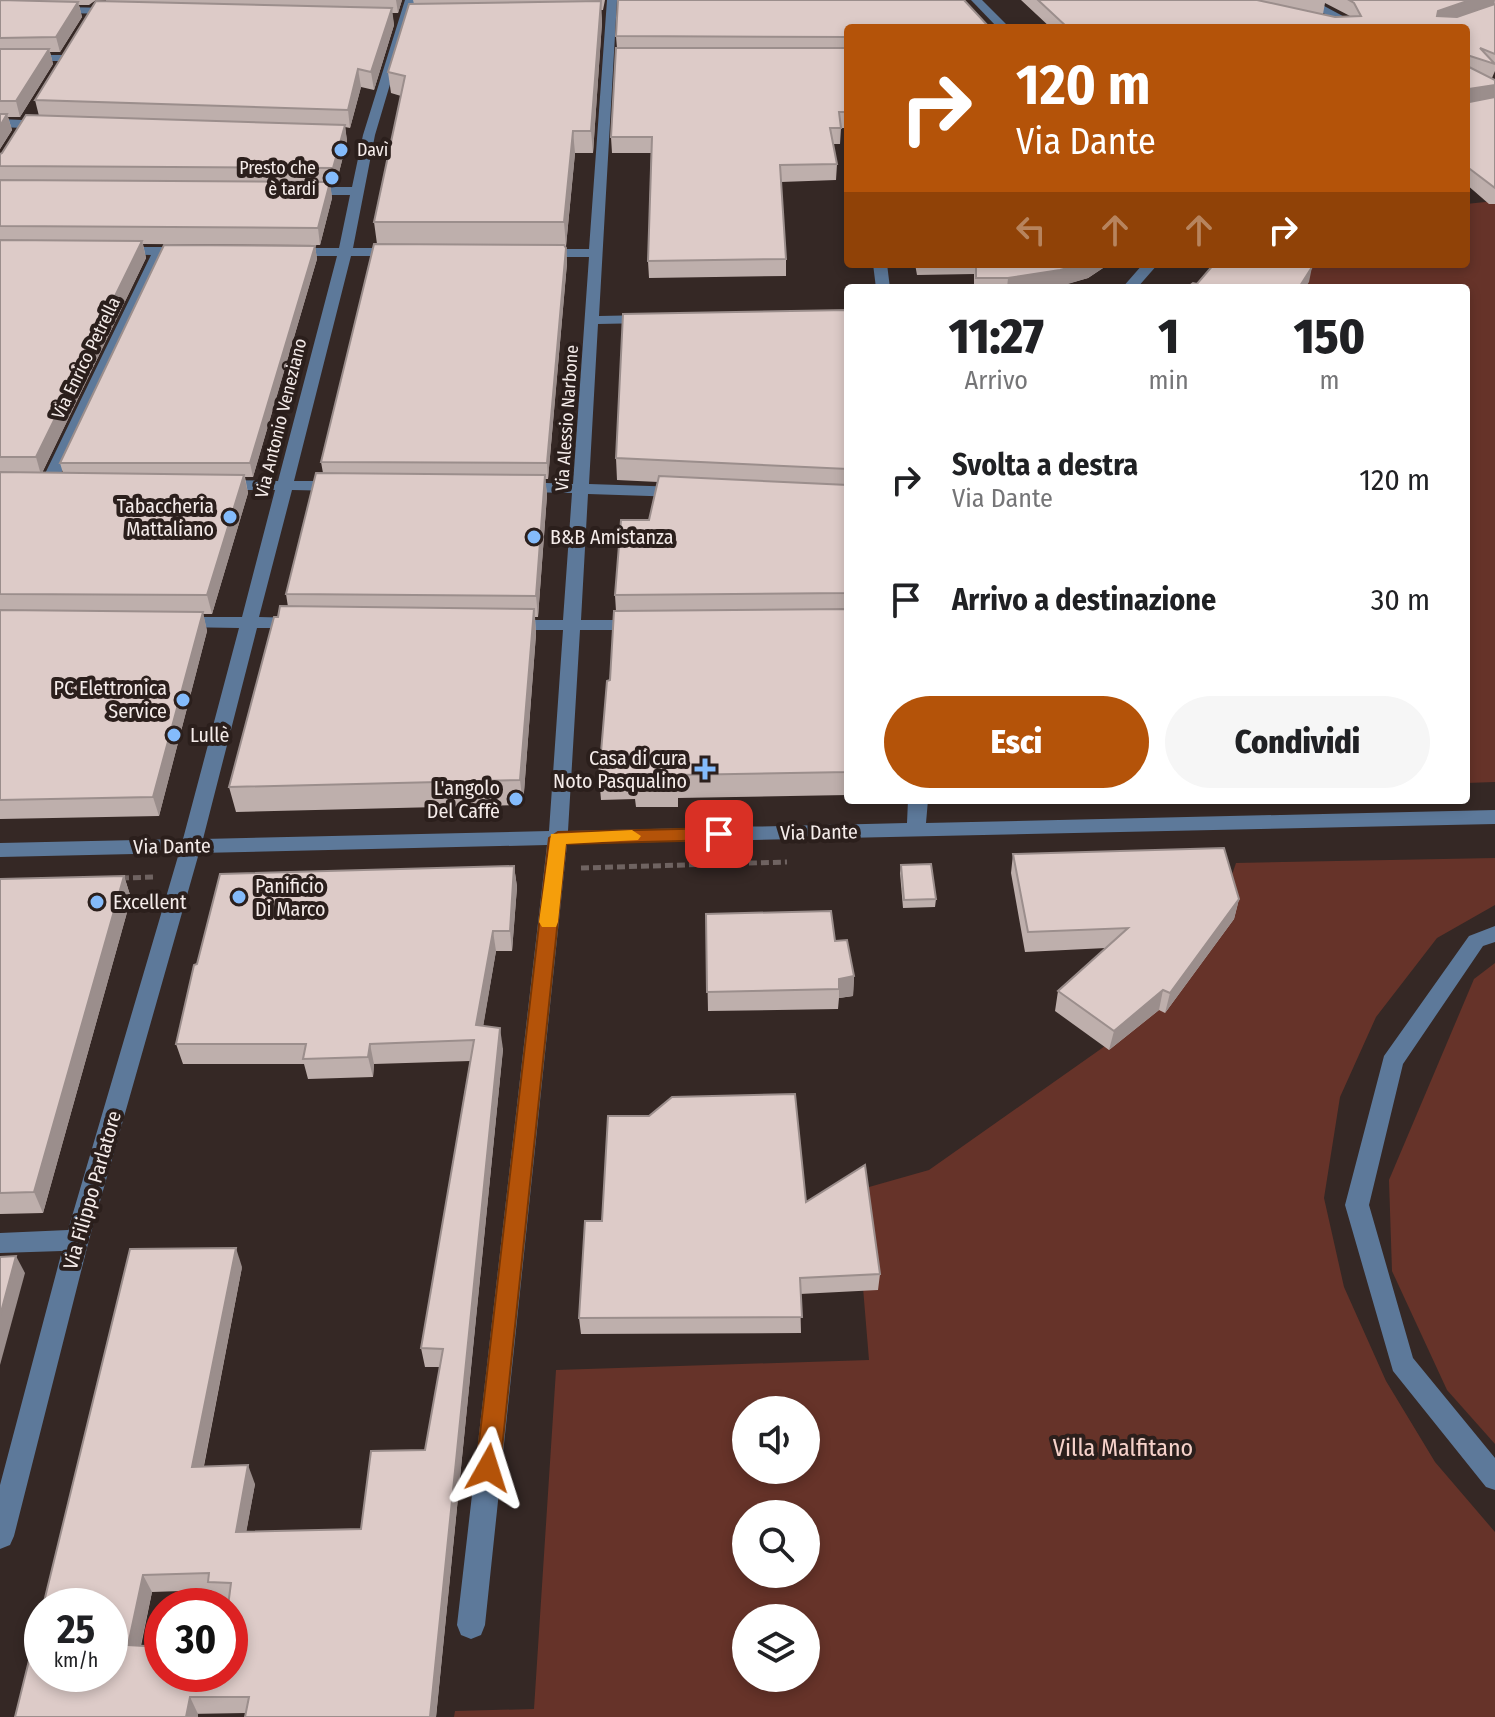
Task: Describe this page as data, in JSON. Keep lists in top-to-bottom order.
{
  "streets": {
    "street": [
      "Via Enrico Petrella",
      "Via Antonio Veneziano",
      "Via Alessio Narbone",
      "Via Dante",
      "Via Filippo Parlatore"
    ]
  },
  "crossings": [
    ["Via Antonio Veneziano", "Via Dante"],
    ["Via Antonio Veneziano", "Via Filippo Parlatore"],
    ["Via Alessio Narbone", "Via Dante"],
    ["Via Dante", "Via Filippo Parlatore"]
  ],
  "parks": ["Villa Malfitano"],
  "places": {
    "other": [
      "Davì",
      "Presto che è tardi",
      "Tabaccheria Mattaliano",
      "B&B Amistanza",
      "PC Elettronica Service",
      "Lullè",
      "L'angolo Del Caffè",
      "Panificio Di Marco",
      "Excellent"
    ],
    "health": ["Casa di cura Noto Pasqualino"]
  },
  "page": {
    "turn": ["120 m", "Via Dante"],
    "eta": [
      "11:27",
      "Arrivo",
      "1",
      "min",
      "150",
      "m"
    ],
    "list": [
      {
        "name": "Svolta a destra",
        "note": "Via Dante",
        "value": "120 m"
      },
      {
        "name": "Arrivo a destinazione",
        "value": "30 m"
      }
    ],
    "buttons": ["Esci", "Condividi"],
    "speed": "25 km/h",
    "limit": "30"
  }
}
